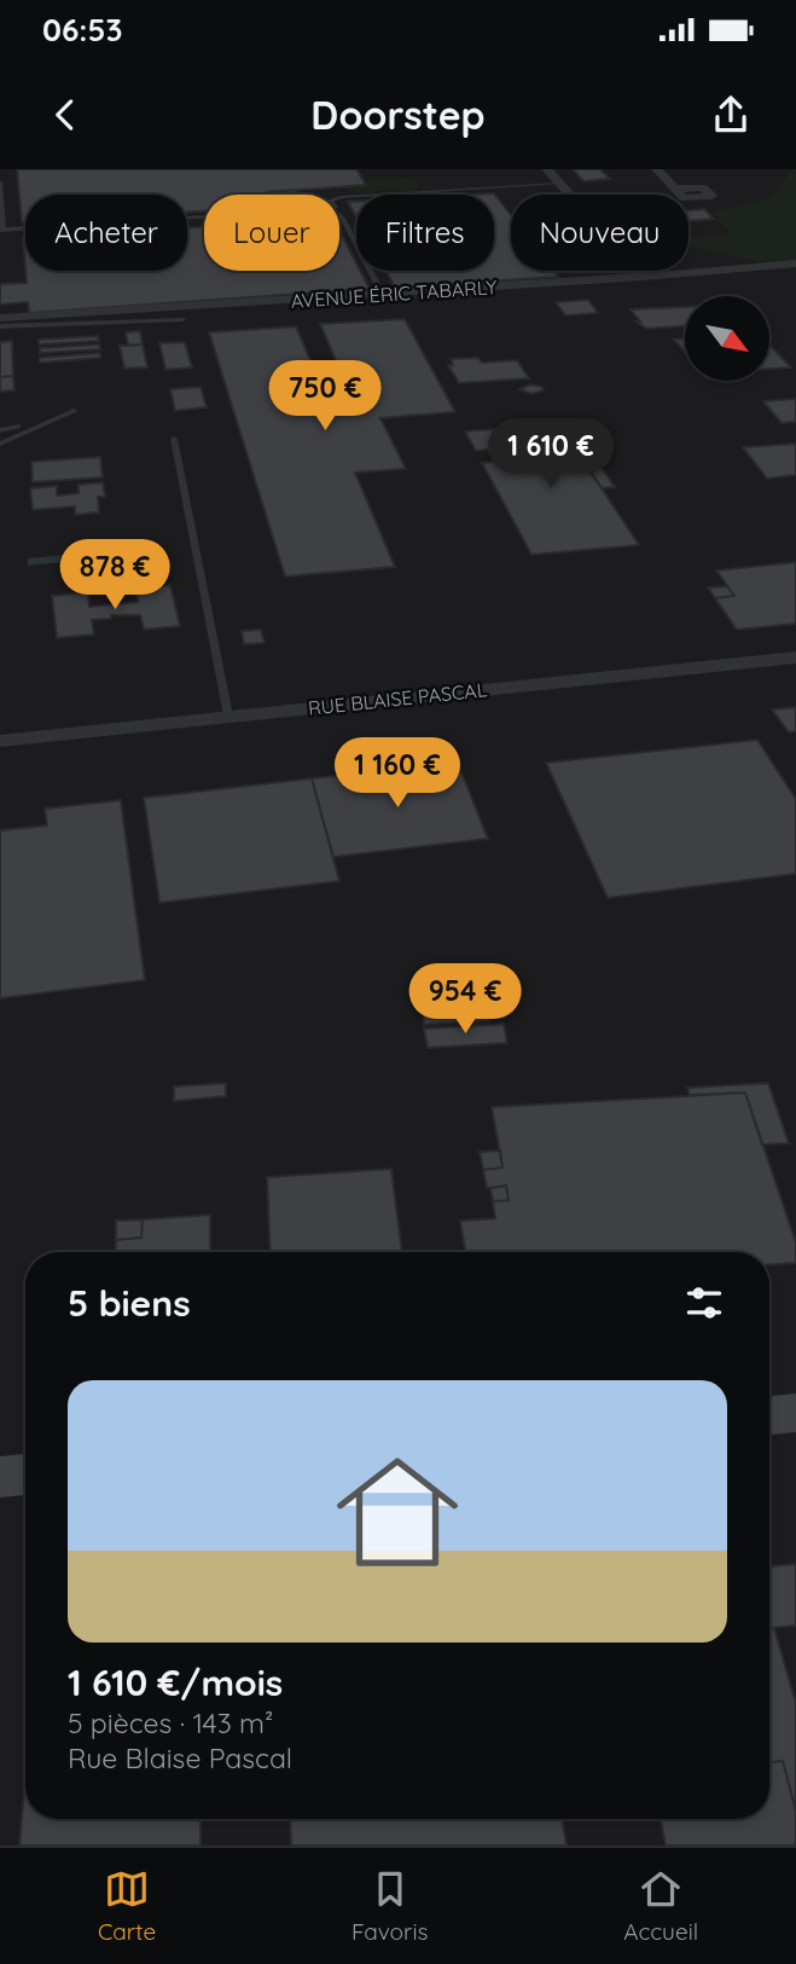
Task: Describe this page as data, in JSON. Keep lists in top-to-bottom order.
{
  "streets": {
    "street": ["AVENUE ÉRIC TABARLY", "RUE BLAISE PASCAL"]
  },
  "north": "bottom right",
  "page": {
    "status": "06:53",
    "header": "Doorstep",
    "chip": [
      "Acheter",
      "Louer",
      "Filtres",
      "Nouveau"
    ],
    "price": [
      "750 €",
      "1 610 €",
      "878 €",
      "1 160 €",
      "954 €"
    ],
    "heading": "5 biens",
    "list": [
      {
        "name": "1 610 €/mois",
        "note": "5 pièces · 143 m² · Rue Blaise Pascal"
      }
    ],
    "tabs": ["Carte", "Favoris", "Accueil"]
  }
}
